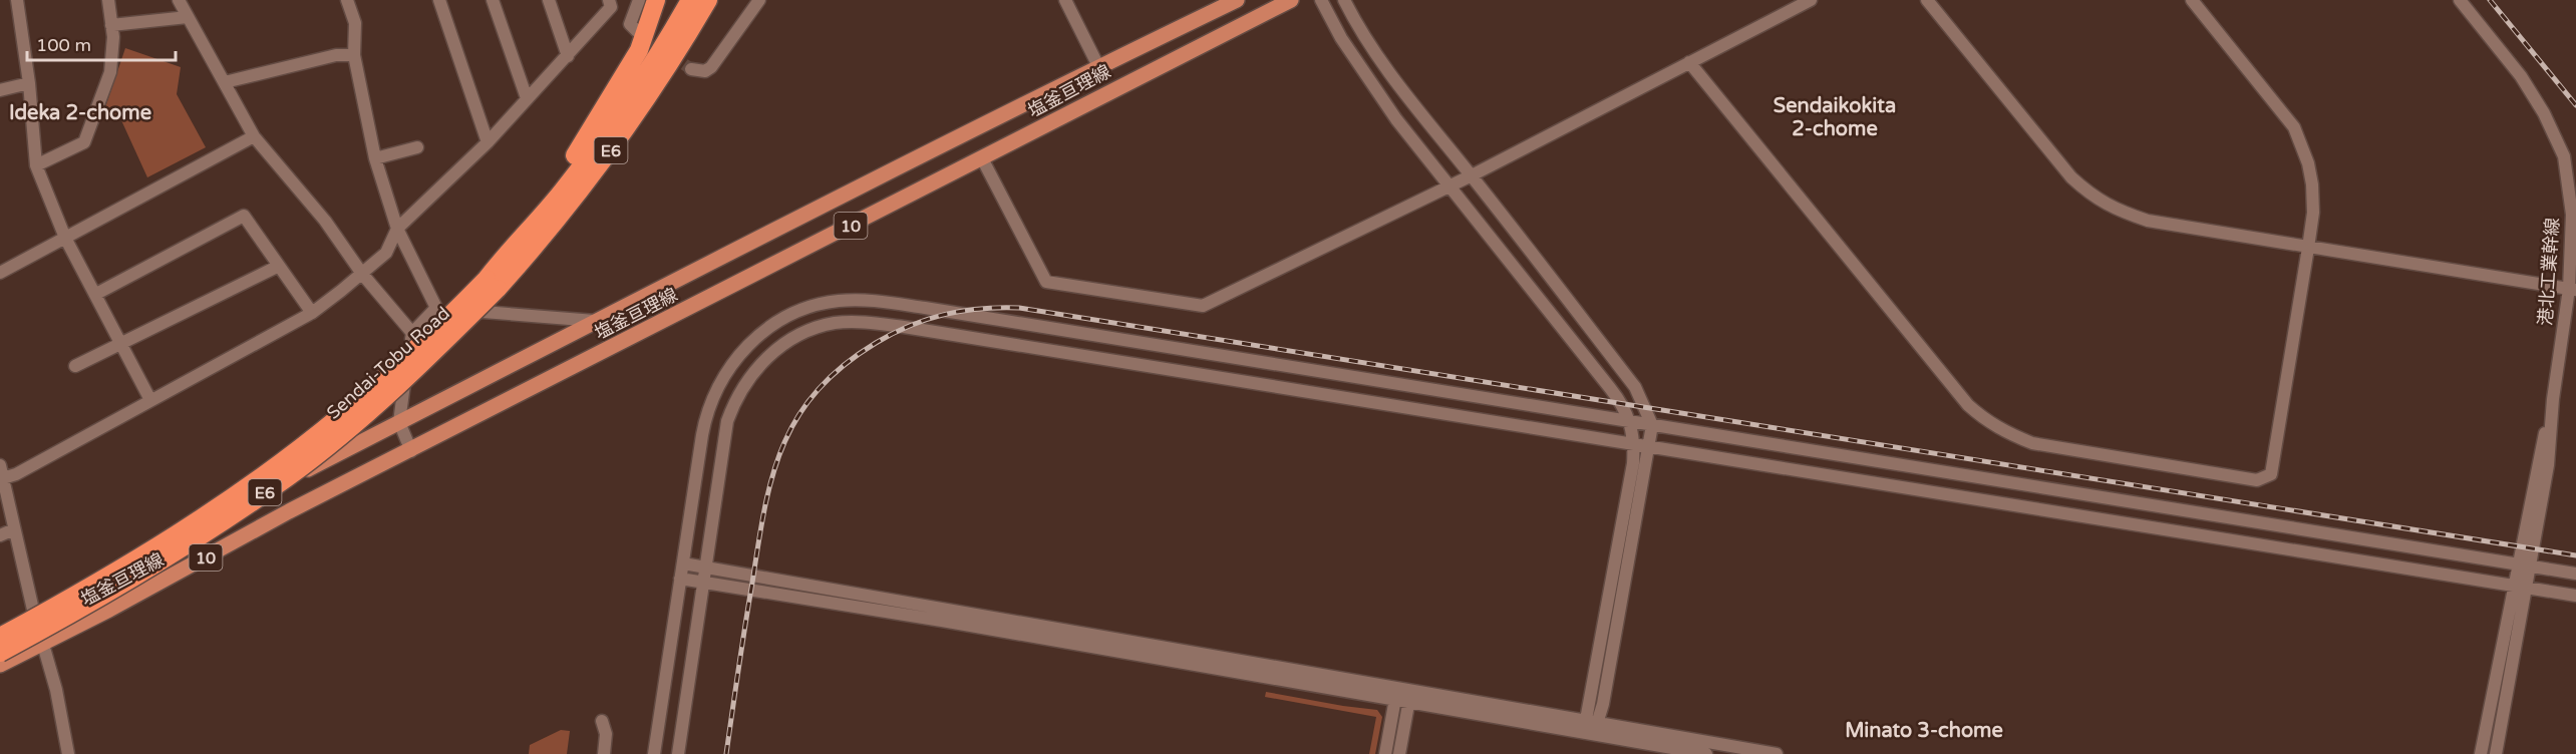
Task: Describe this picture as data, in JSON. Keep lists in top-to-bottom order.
{
  "streets": {
    "highway": ["E6", "Sendai-Tobu Road"],
    "main road": ["塩釜亘理線", "10"],
    "street": ["港北工業幹線"]
  },
  "districts": ["Sendaikokita 2-chome", "Ideka 2-chome", "Minato 3-chome"],
  "scale_bar": "100 m"
}
